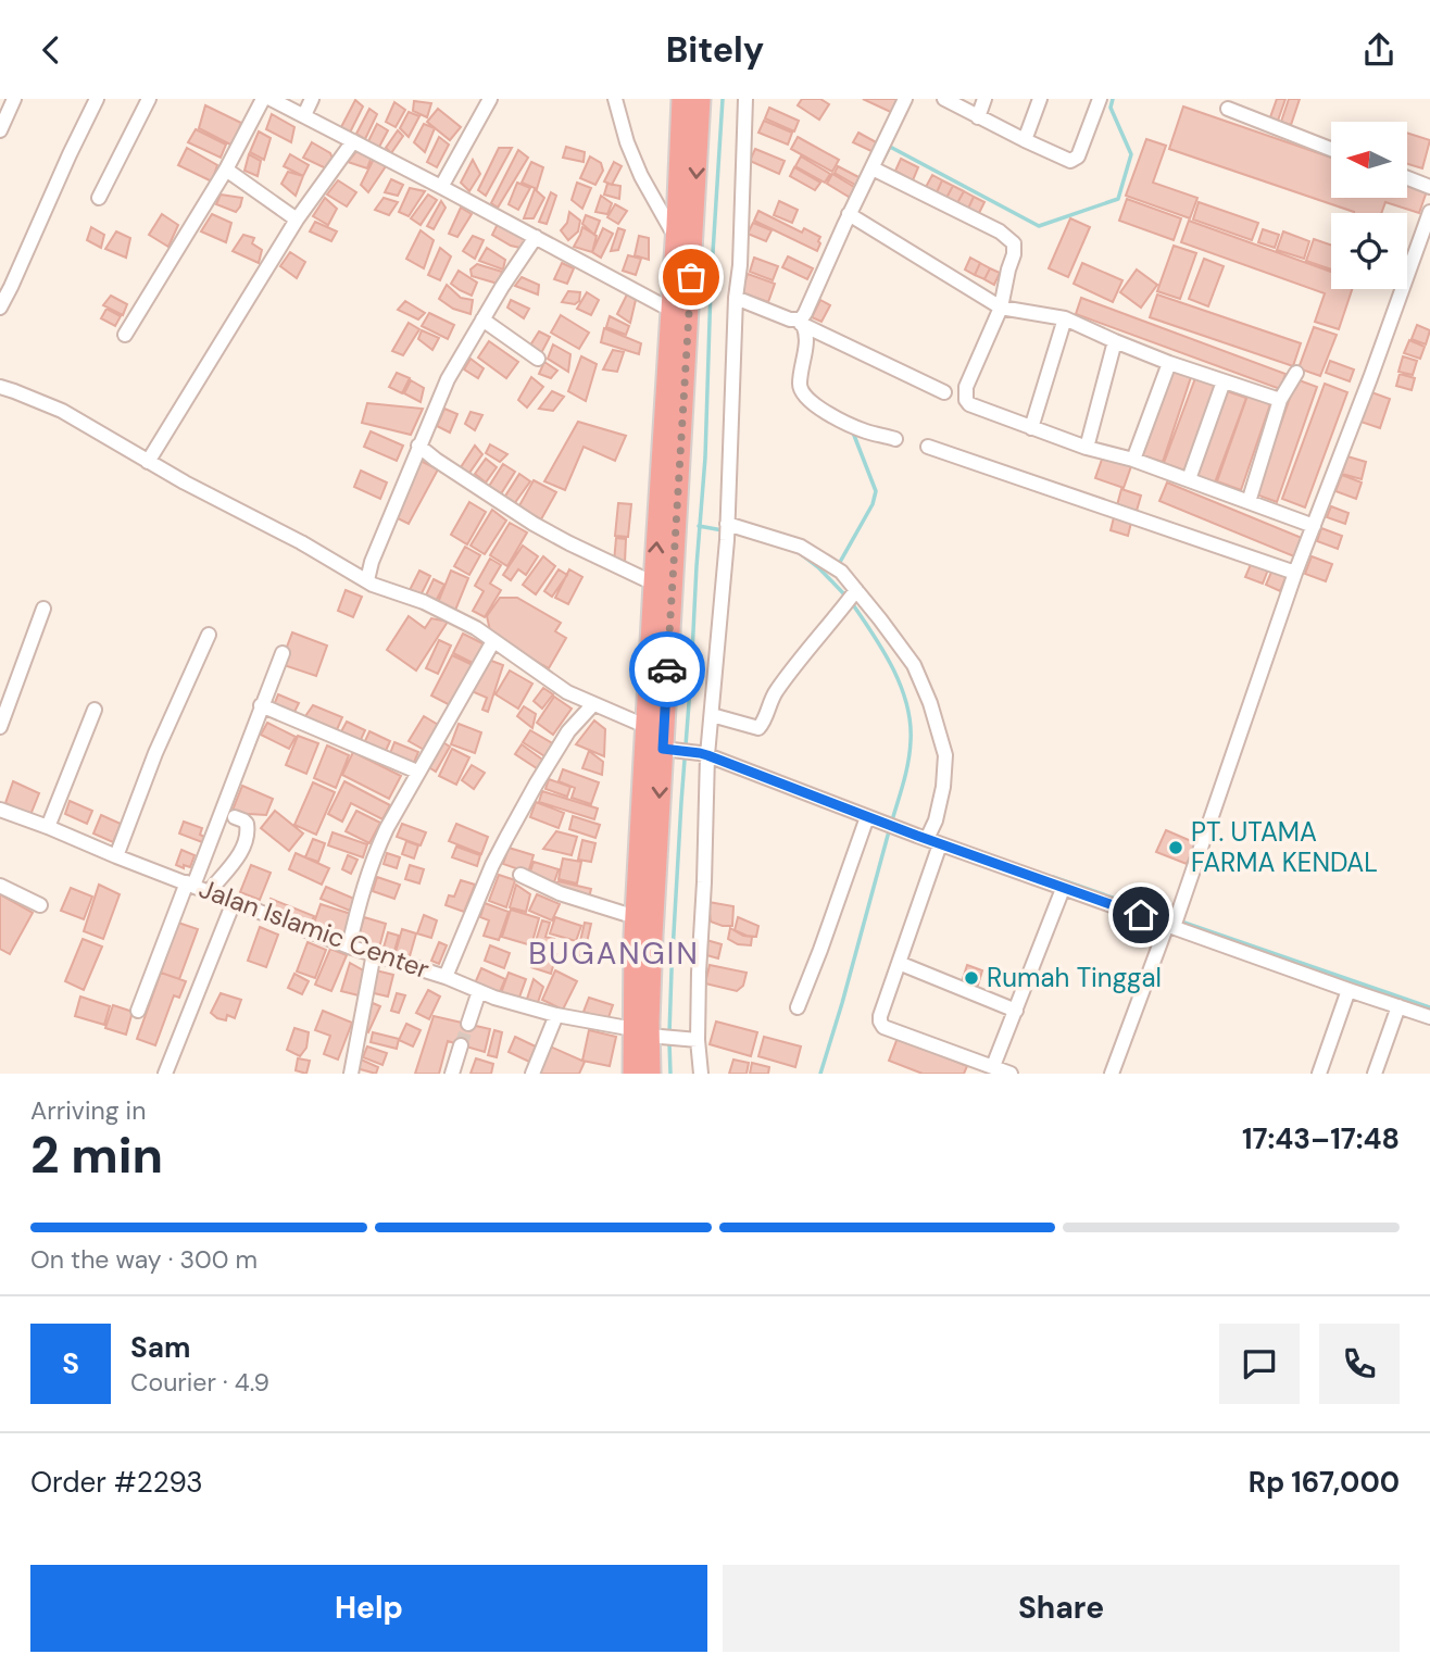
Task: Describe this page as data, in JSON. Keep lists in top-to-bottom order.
{
  "streets": {
    "street": ["Jalan Islamic Center"]
  },
  "districts": ["BUGANGIN"],
  "places": ["PT. UTAMA FARMA KENDAL", "Rumah Tinggal"],
  "north": "left",
  "page": {
    "header": "Bitely",
    "heading": ["2 min", "Arriving in", "17:43–17:48"],
    "panel": [
      "Sam",
      "Courier · 4.9",
      "Order #2293",
      "Rp 167,000"
    ],
    "bar": "On the way · 300 m",
    "round": "S",
    "buttons": ["Help", "Share"]
  }
}
